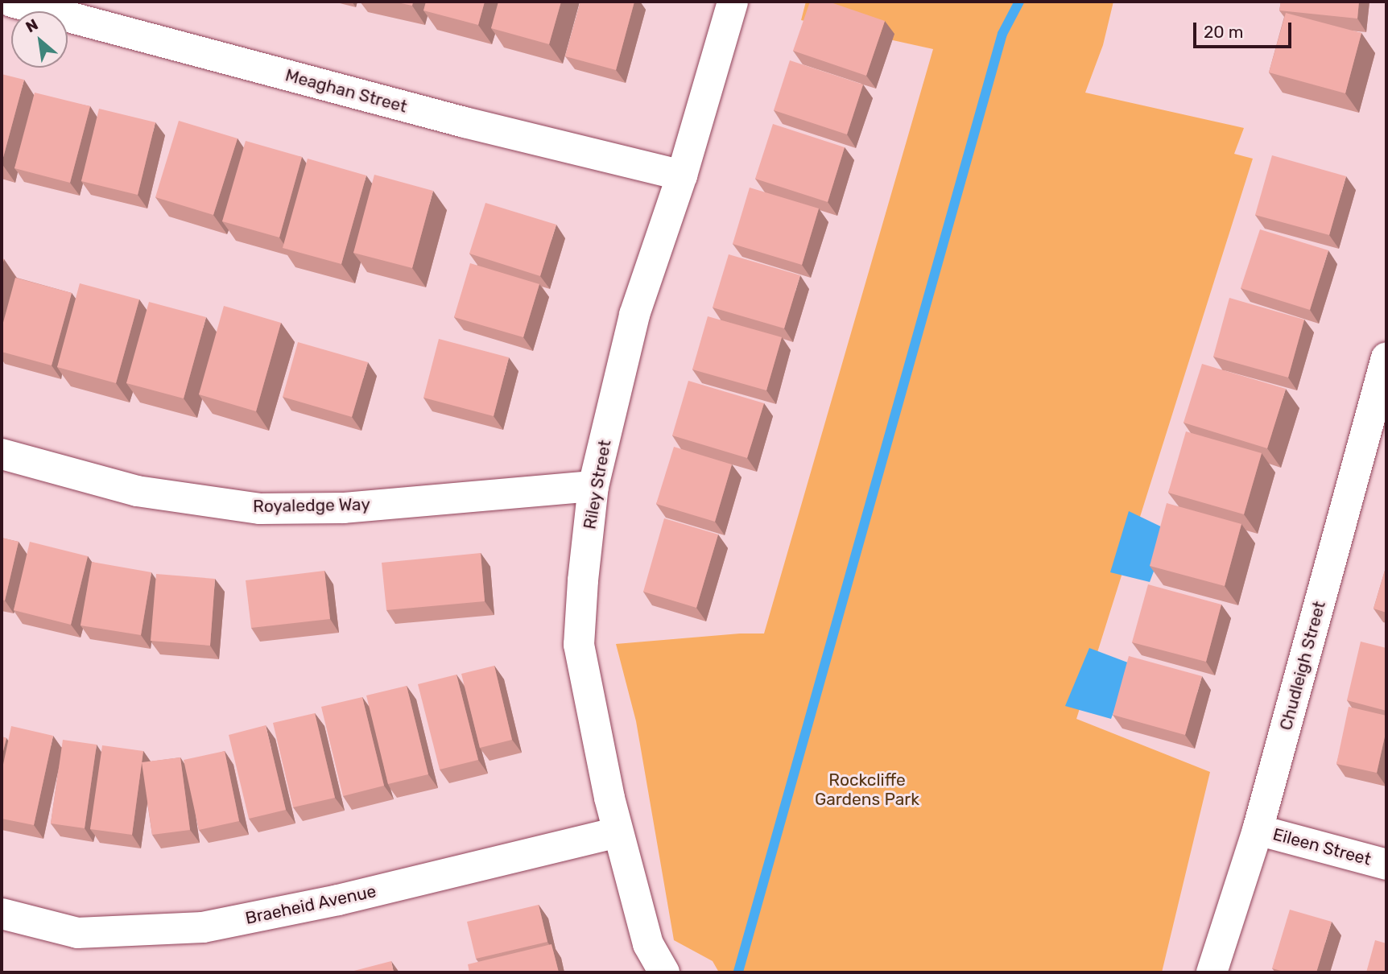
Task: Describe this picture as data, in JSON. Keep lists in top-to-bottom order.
{
  "streets": {
    "street": [
      "Meaghan Street",
      "Riley Street",
      "Royaledge Way",
      "Chudleigh Street",
      "Eileen Street",
      "Braeheid Avenue"
    ]
  },
  "crossings": [
    ["Meaghan Street", "Riley Street"],
    ["Riley Street", "Royaledge Way"],
    ["Riley Street", "Braeheid Avenue"],
    ["Chudleigh Street", "Eileen Street"]
  ],
  "parks": ["Rockcliffe Gardens Park"],
  "scale_bar": "20 m",
  "north": "top left"
}
